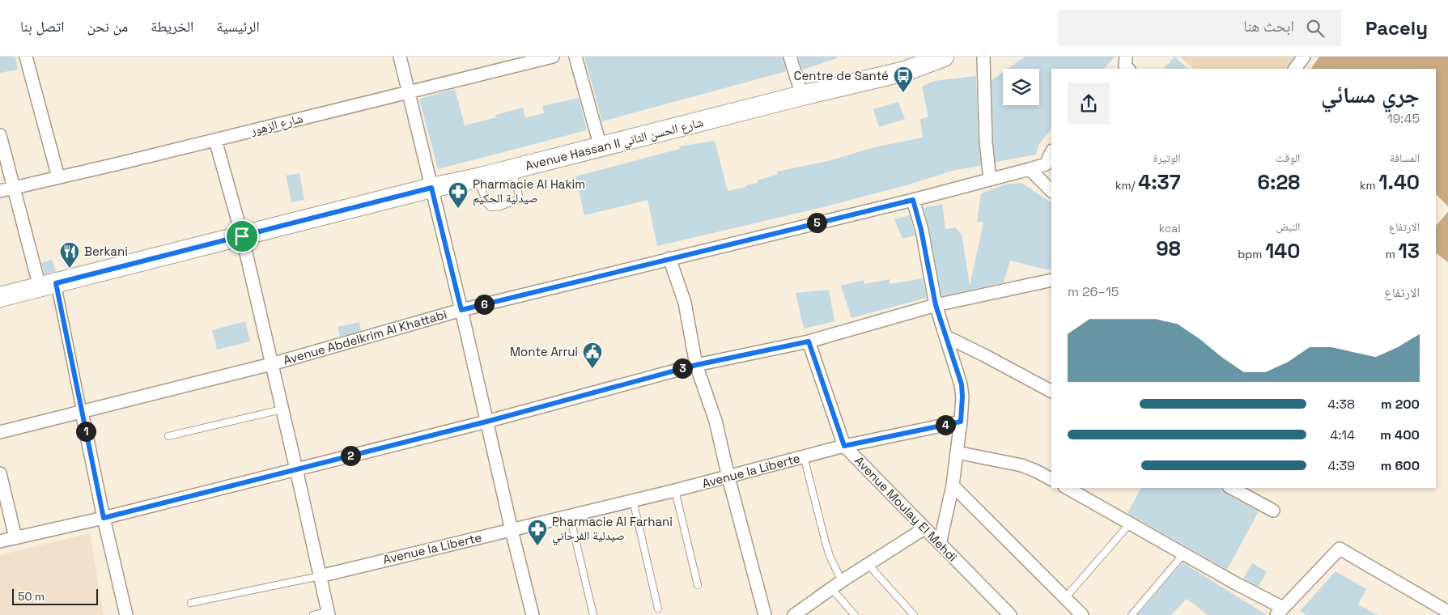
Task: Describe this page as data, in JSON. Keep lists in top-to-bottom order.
{
  "streets": {
    "main road": ["Avenue Hassan II شارع الحسن الثاني"],
    "street": [
      "شارع الزهور",
      "Avenue Abdelkrim Al Khattabi",
      "Avenue la Liberte",
      "Avenue Moulay El Mehdi"
    ]
  },
  "crossings": [
    ["Avenue la Liberte", "Avenue Moulay El Mehdi"]
  ],
  "places": {
    "bus stop": ["Centre de Santé"],
    "pharmacy": ["Pharmacie Al Hakim صيدلية الحكيم", "Pharmacie Al Farhani صيدلية الفرحاني"],
    "restaurant": ["Berkani"],
    "public building": ["Monte Arrui"]
  },
  "scale_bar": "50 m",
  "page": {
    "header": "Pacely",
    "search": "ابحث هنا",
    "nav": [
      "الرئيسية",
      "الخريطة",
      "من نحن",
      "اتصل بنا"
    ],
    "heading": ["جري مسائي", "19:45"],
    "stats": [
      ["المسافة", "1.40 km"],
      ["الوقت", "6:28"],
      ["الوتيرة", "4:37 /km"],
      ["الارتفاع", "13 m"],
      ["النبض", "140 bpm"],
      ["kcal", "98"]
    ],
    "pins": [
      "5",
      "6",
      "3",
      "4",
      "1",
      "2"
    ],
    "chart": ["الارتفاع", "15–26 m"],
    "list": [
      {
        "name": "200 m",
        "note": "4:38"
      },
      {
        "name": "400 m",
        "note": "4:14"
      },
      {
        "name": "600 m",
        "note": "4:39"
      }
    ],
    "scale": "50 m"
  }
}
